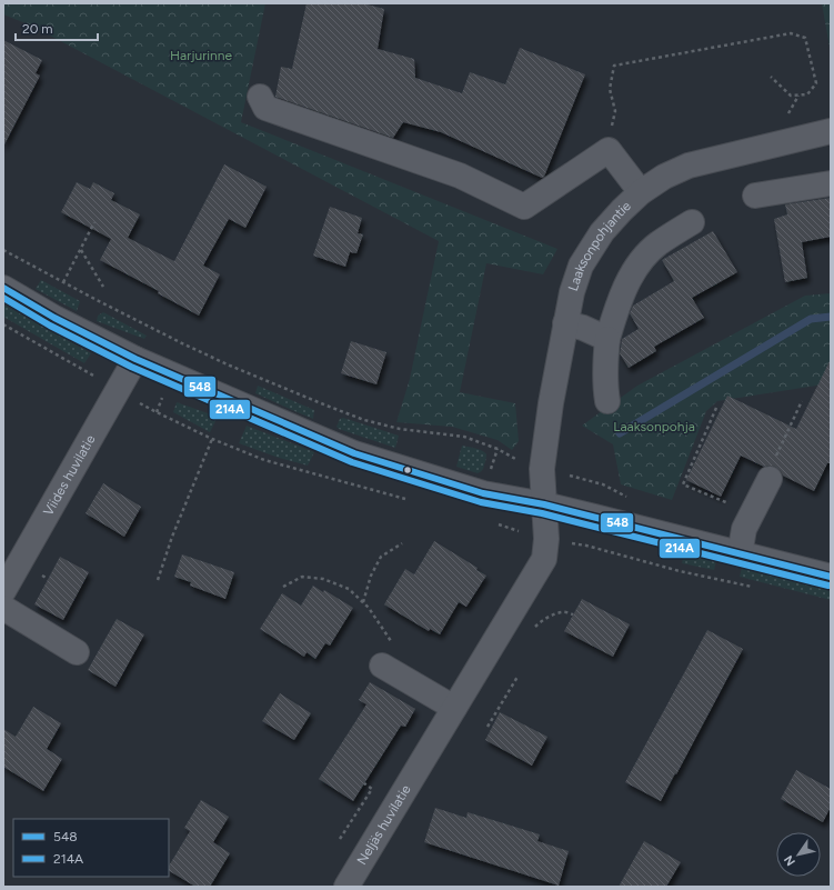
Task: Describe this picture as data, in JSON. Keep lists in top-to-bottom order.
{
  "streets": {
    "street": ["Laaksonpohjantie", "Viides huvilatie", "Neljäs huvilatie"]
  },
  "crossings": [
    ["Laaksonpohjantie", "Neljäs huvilatie"]
  ],
  "parks": ["Harjurinne", "Laaksonpohja"],
  "lines": ["transit line 548", "transit line 214A"],
  "legend": ["548", "214A"],
  "scale_bar": "20 m",
  "north": "bottom left"
}
